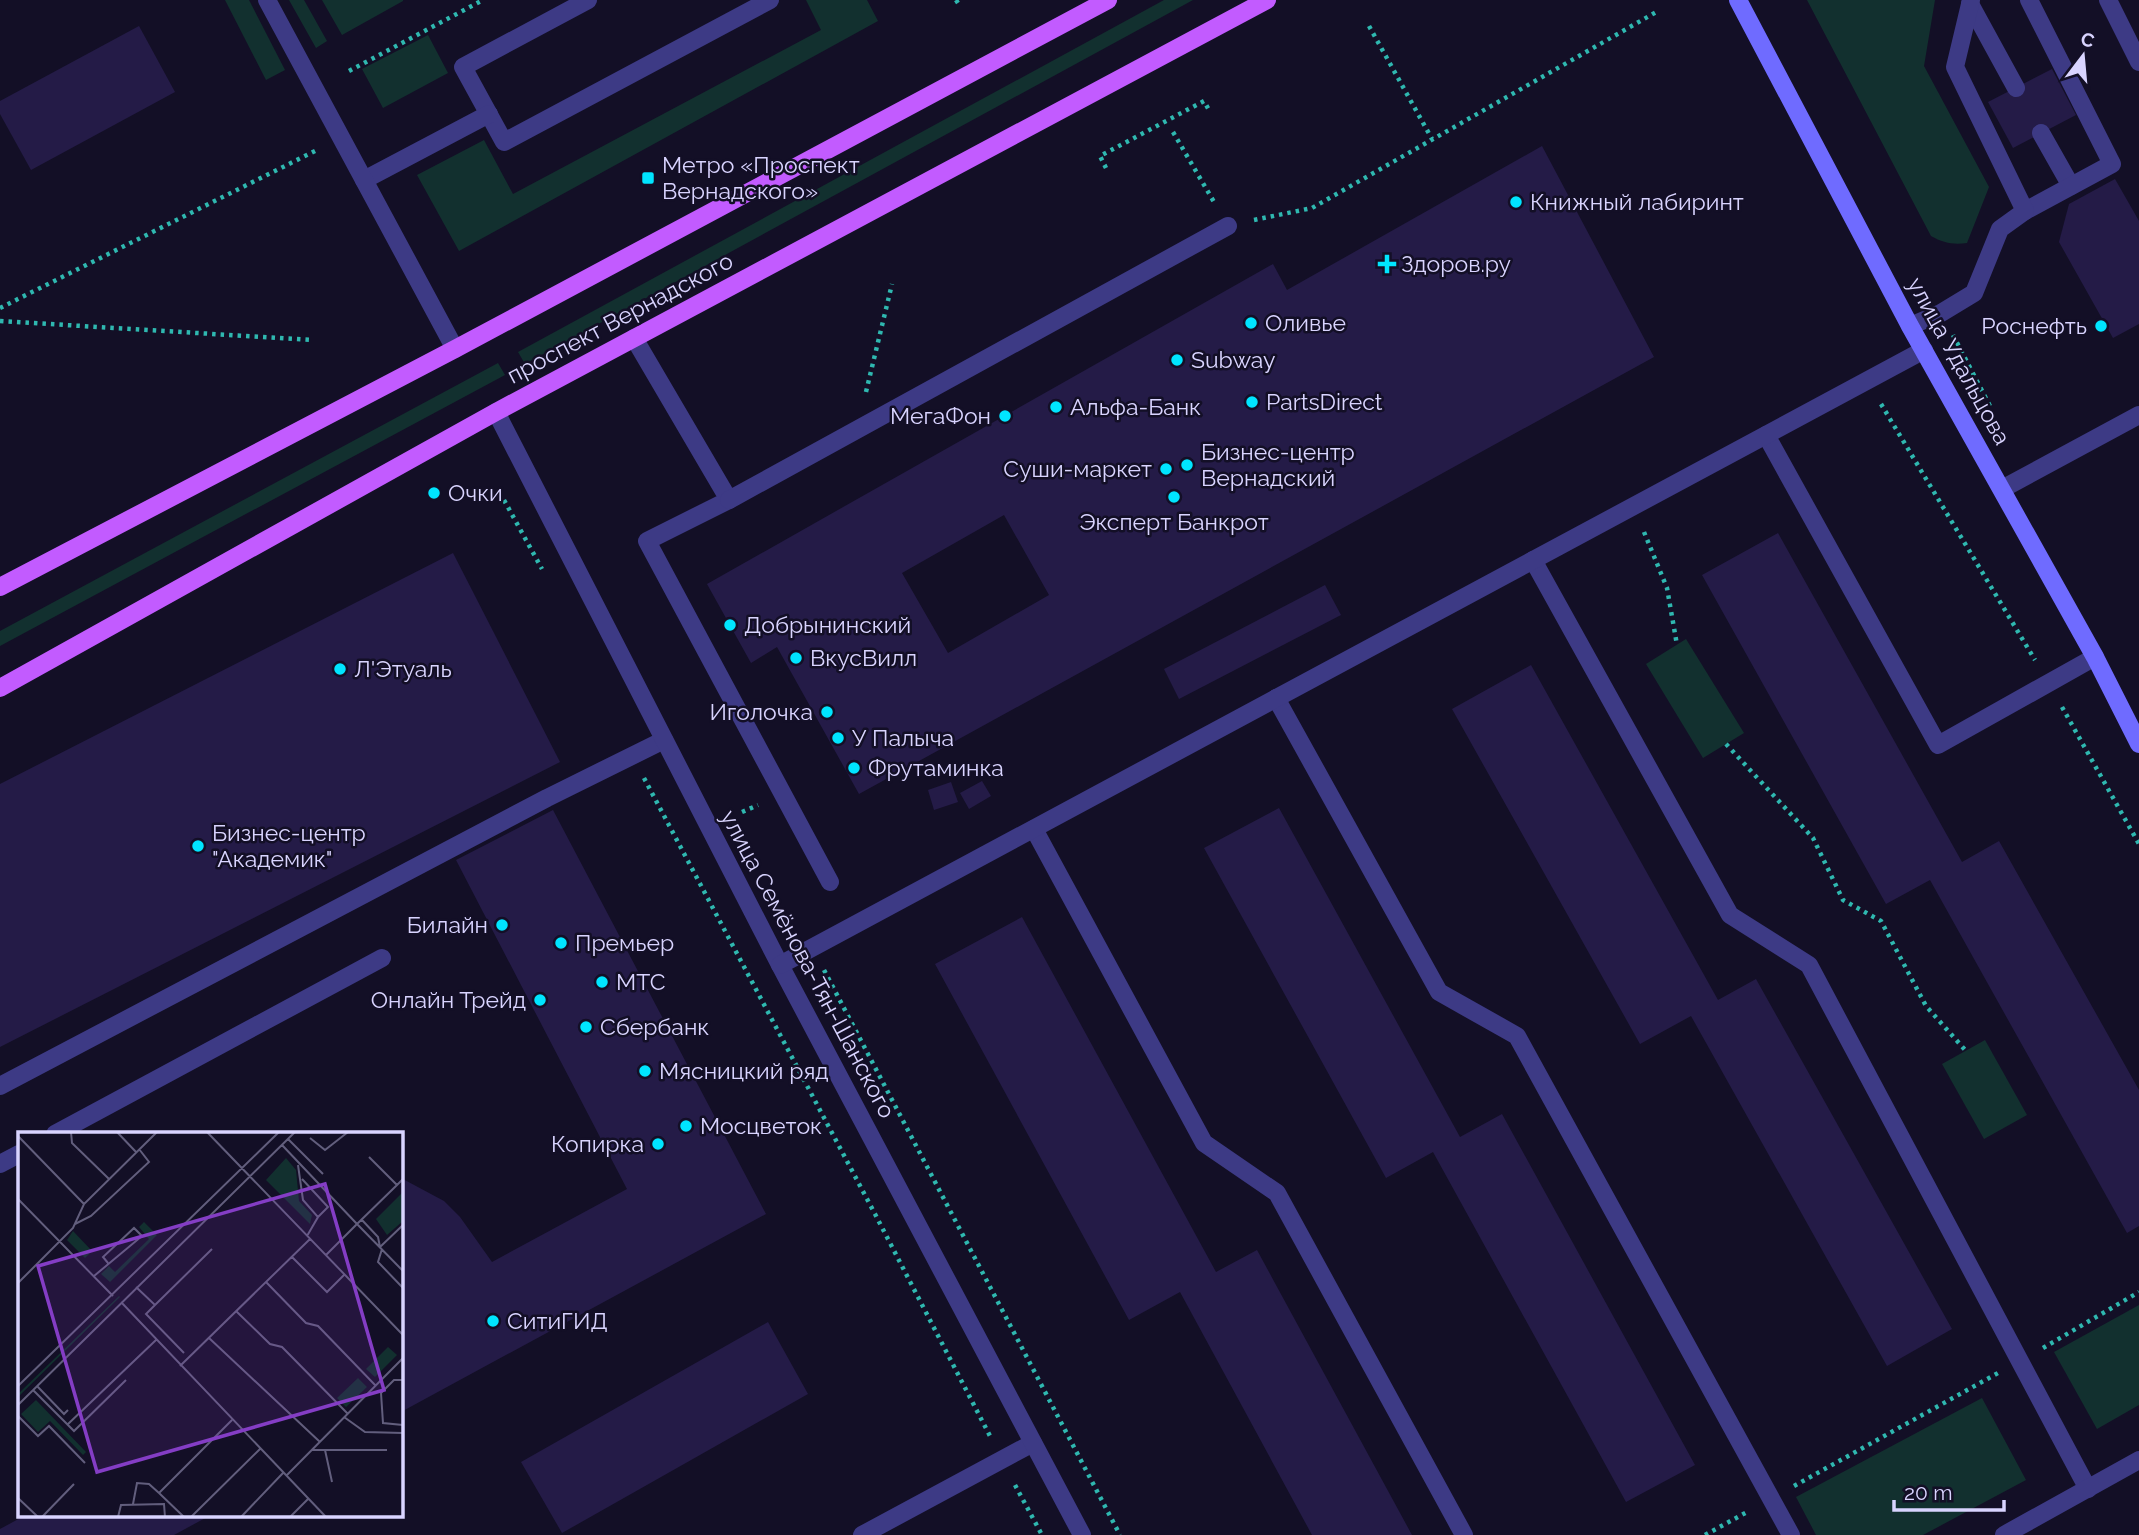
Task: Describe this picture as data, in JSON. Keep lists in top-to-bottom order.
{
  "streets": {
    "main road": ["проспект Вернадского"],
    "street": ["улица Удальцова", "улица Семёнова-Тян-Шанского"]
  },
  "crossings": [
    ["проспект Вернадского", "улица Семёнова-Тян-Шанского"]
  ],
  "places": {
    "transit": ["Метро «Проспект Вернадского»"],
    "other": [
      "Книжный лабиринт",
      "Оливье",
      "Роснефть",
      "Subway",
      "PartsDirect",
      "Альфа-Банк",
      "МегаФон",
      "Бизнес-центр Вернадский",
      "Суши-маркет",
      "Очки",
      "Эксперт Банкрот",
      "Добрынинский",
      "ВкусВилл",
      "Л'Этуаль",
      "Иголочка",
      "У Палыча",
      "Фрутаминка",
      "Бизнес-центр \"Академик\"",
      "Билайн",
      "Премьер",
      "МТС",
      "Онлайн Трейд",
      "Сбербанк",
      "Мясницкий ряд",
      "Мосцветок",
      "Копирка",
      "СитиГИД"
    ],
    "health": ["Здоров.ру"]
  },
  "scale_bar": "20 m",
  "north": "top"
}
